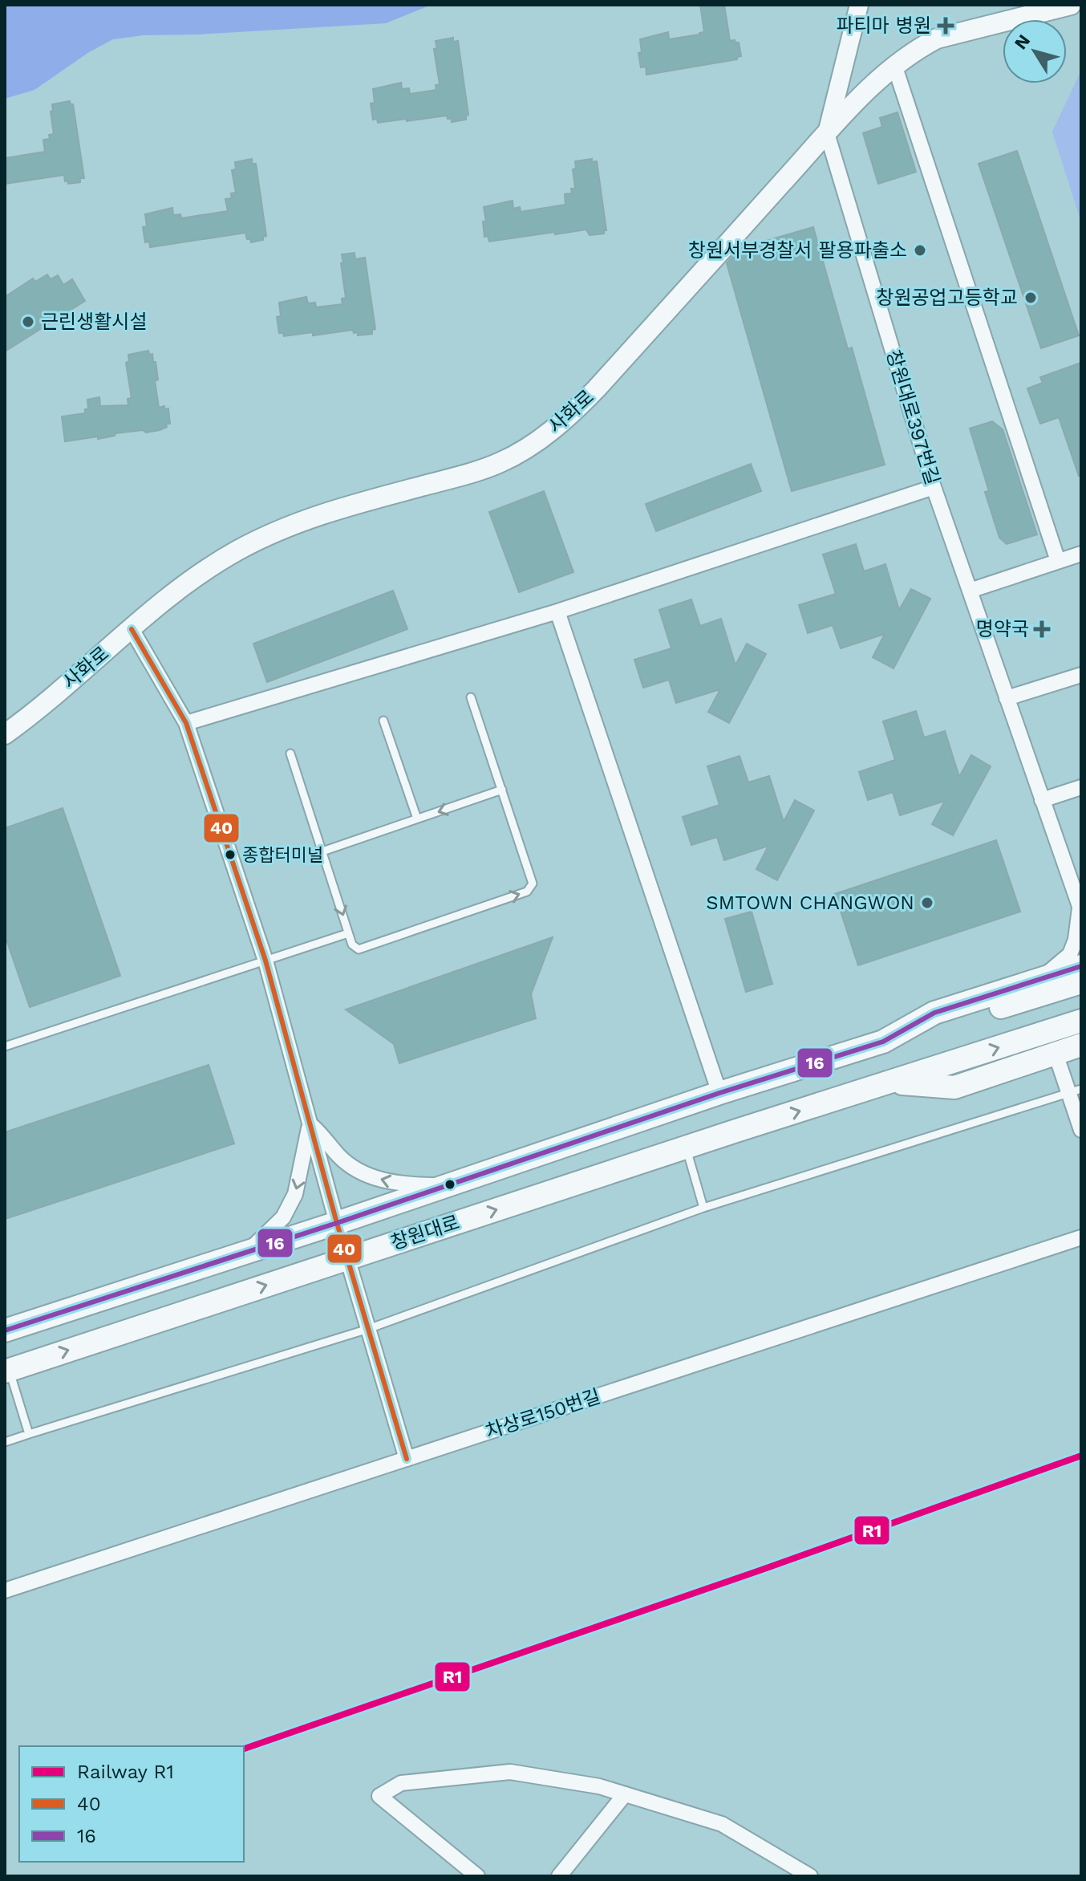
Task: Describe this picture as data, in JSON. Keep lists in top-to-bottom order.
{
  "streets": {
    "main road": ["사화로", "창원대로"],
    "street": ["창원대로397번길", "차상로150번길"]
  },
  "crossings": [
    ["사화로", "창원대로397번길"]
  ],
  "places": {
    "health": ["파티마 병원", "명약국"],
    "other": [
      "창원서부경찰서 팔용파출소",
      "창원공업고등학교",
      "근린생활시설",
      "종합터미널",
      "SMTOWN CHANGWON"
    ]
  },
  "lines": ["transit line 40", "transit line 16", "rail line R1"],
  "legend": ["Railway R1", "40", "16"],
  "north": "top left"
}
